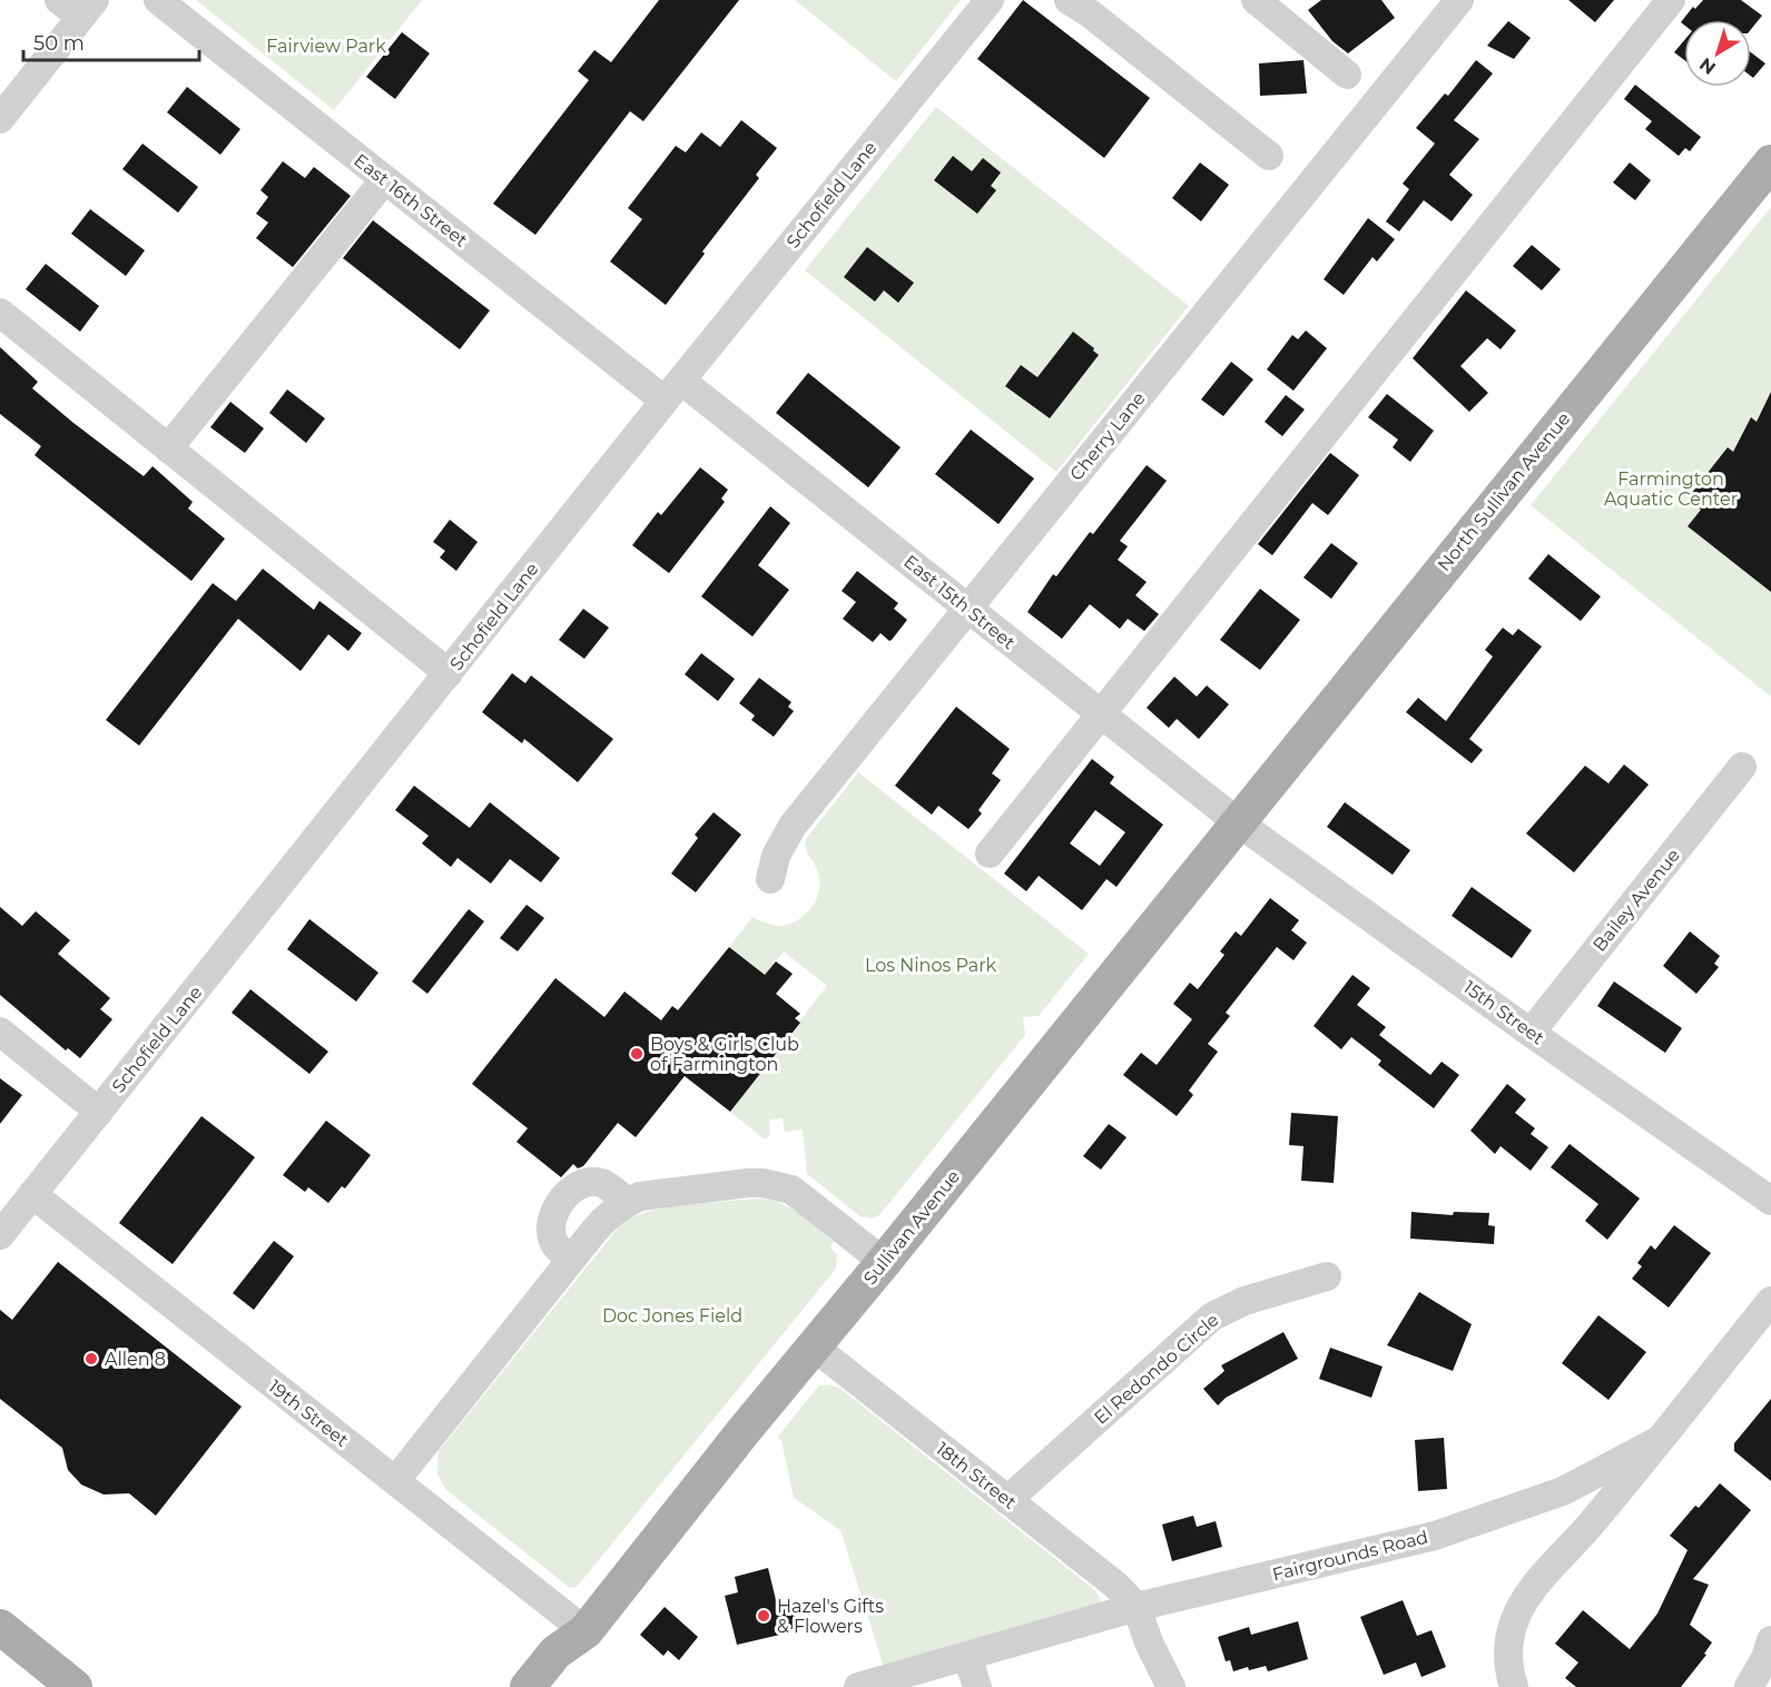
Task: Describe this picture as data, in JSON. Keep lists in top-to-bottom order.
{
  "streets": {
    "main road": ["North Sullivan Avenue", "Sullivan Avenue"],
    "street": [
      "Schofield Lane",
      "East 16th Street",
      "Cherry Lane",
      "East 15th Street",
      "Bailey Avenue",
      "15th Street",
      "El Redondo Circle",
      "19th Street",
      "18th Street",
      "Fairgrounds Road"
    ]
  },
  "crossings": [
    ["Schofield Lane", "East 16th Street"],
    ["Schofield Lane", "East 15th Street"],
    ["Schofield Lane", "19th Street"],
    ["East 16th Street", "East 15th Street"],
    ["Cherry Lane", "East 15th Street"],
    ["North Sullivan Avenue", "East 15th Street"],
    ["North Sullivan Avenue", "15th Street"],
    ["North Sullivan Avenue", "Sullivan Avenue"],
    ["East 15th Street", "15th Street"],
    ["East 15th Street", "Sullivan Avenue"],
    ["Bailey Avenue", "15th Street"],
    ["15th Street", "Sullivan Avenue"],
    ["Sullivan Avenue", "19th Street"],
    ["Sullivan Avenue", "18th Street"],
    ["El Redondo Circle", "18th Street"],
    ["18th Street", "Fairgrounds Road"]
  ],
  "parks": [
    "Fairview Park",
    "Farmington Aquatic Center",
    "Los Ninos Park",
    "Doc Jones Field"
  ],
  "places": ["Boys & Girls Club of Farmington", "Allen 8", "Hazel's Gifts & Flowers"],
  "scale_bar": "50 m",
  "north": "bottom left"
}
